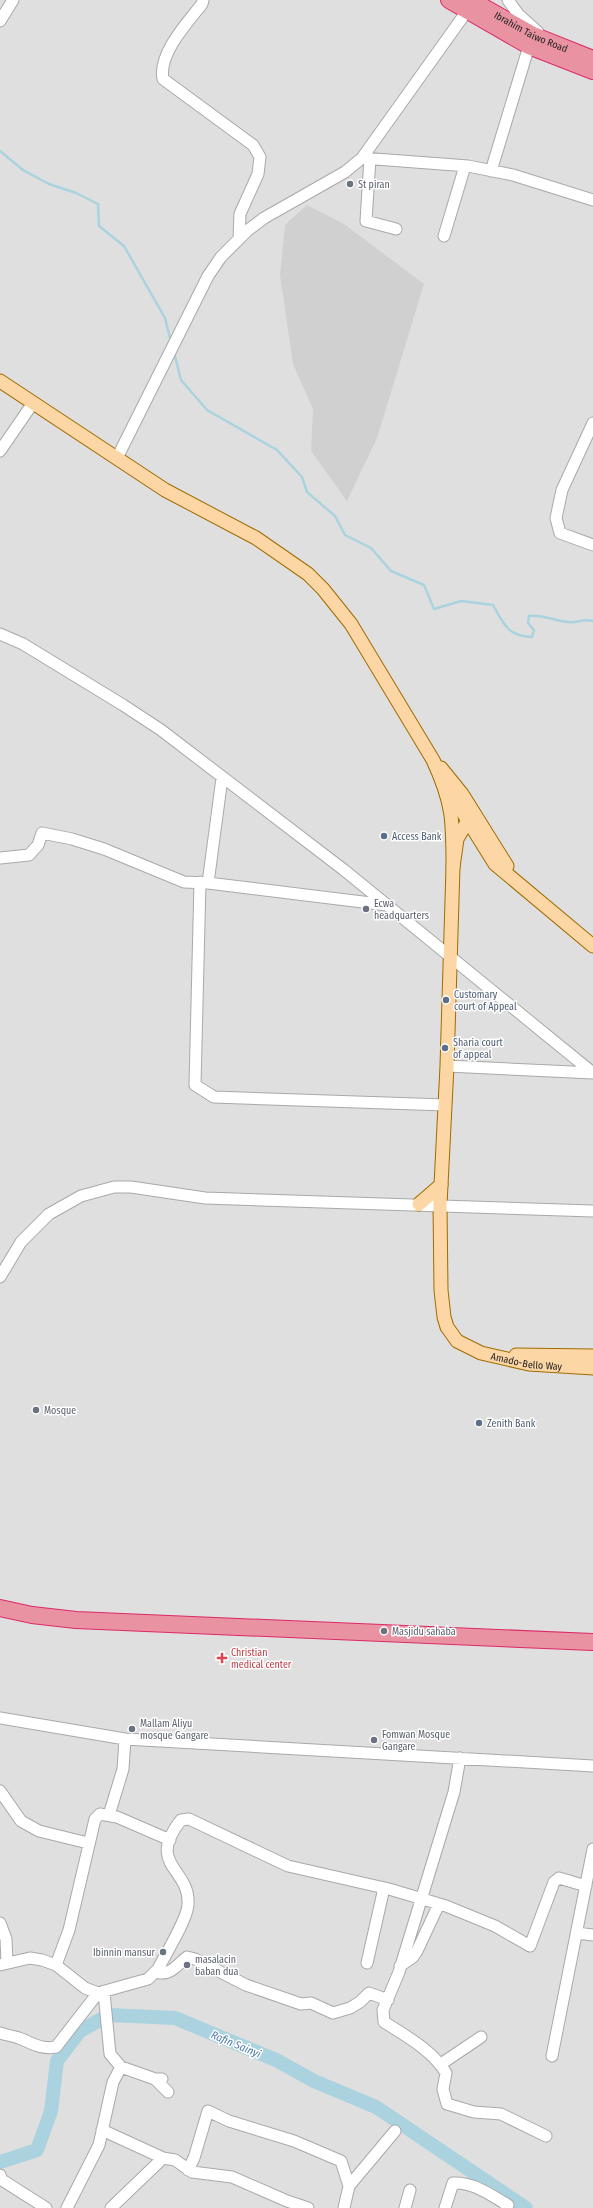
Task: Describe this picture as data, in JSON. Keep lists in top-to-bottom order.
{
  "streets": {
    "highway": ["Ibrahim Taiwo Road"],
    "main road": ["Amado-Bello Way"]
  },
  "water": ["Rafin Sainyi"],
  "places": {
    "other": [
      "St piran",
      "Access Bank",
      "Ecwa headquarters",
      "Customary court of Appeal",
      "Sharia court of appeal",
      "Mosque",
      "Zenith Bank",
      "Masjidu sahaba",
      "Mallam Aliyu mosque Gangare",
      "Fomwan Mosque Gangare",
      "Ibinnin mansur",
      "masalacin baban dua"
    ],
    "health": ["Christian medical center"]
  }
}
